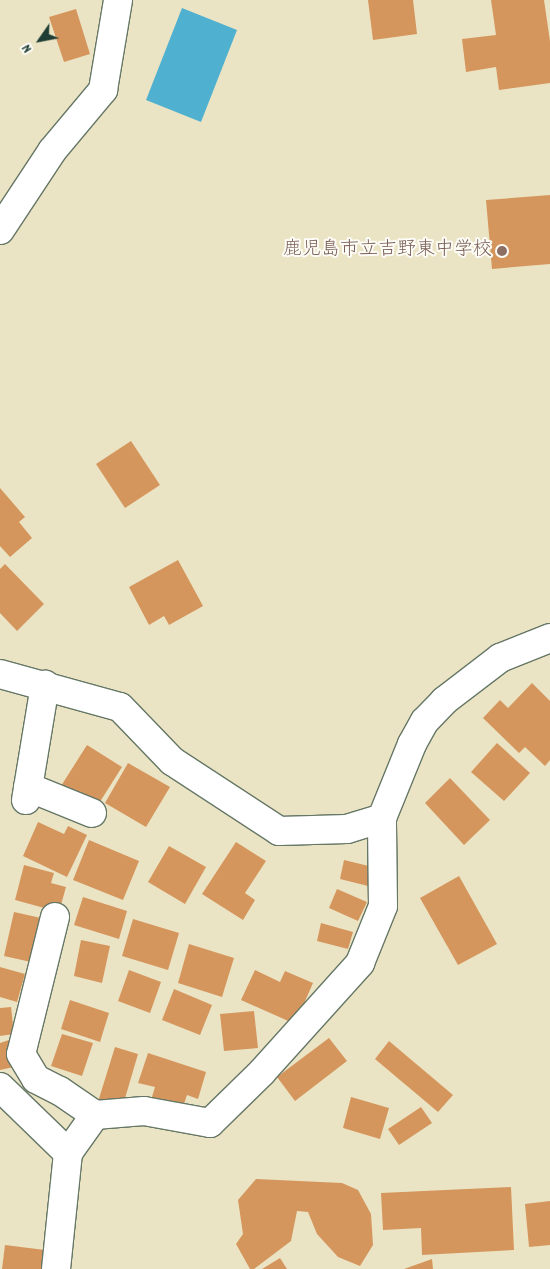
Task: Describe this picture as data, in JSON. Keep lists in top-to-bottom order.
{
  "places": ["鹿児島市立吉野東中学校"],
  "north": "bottom left"
}
